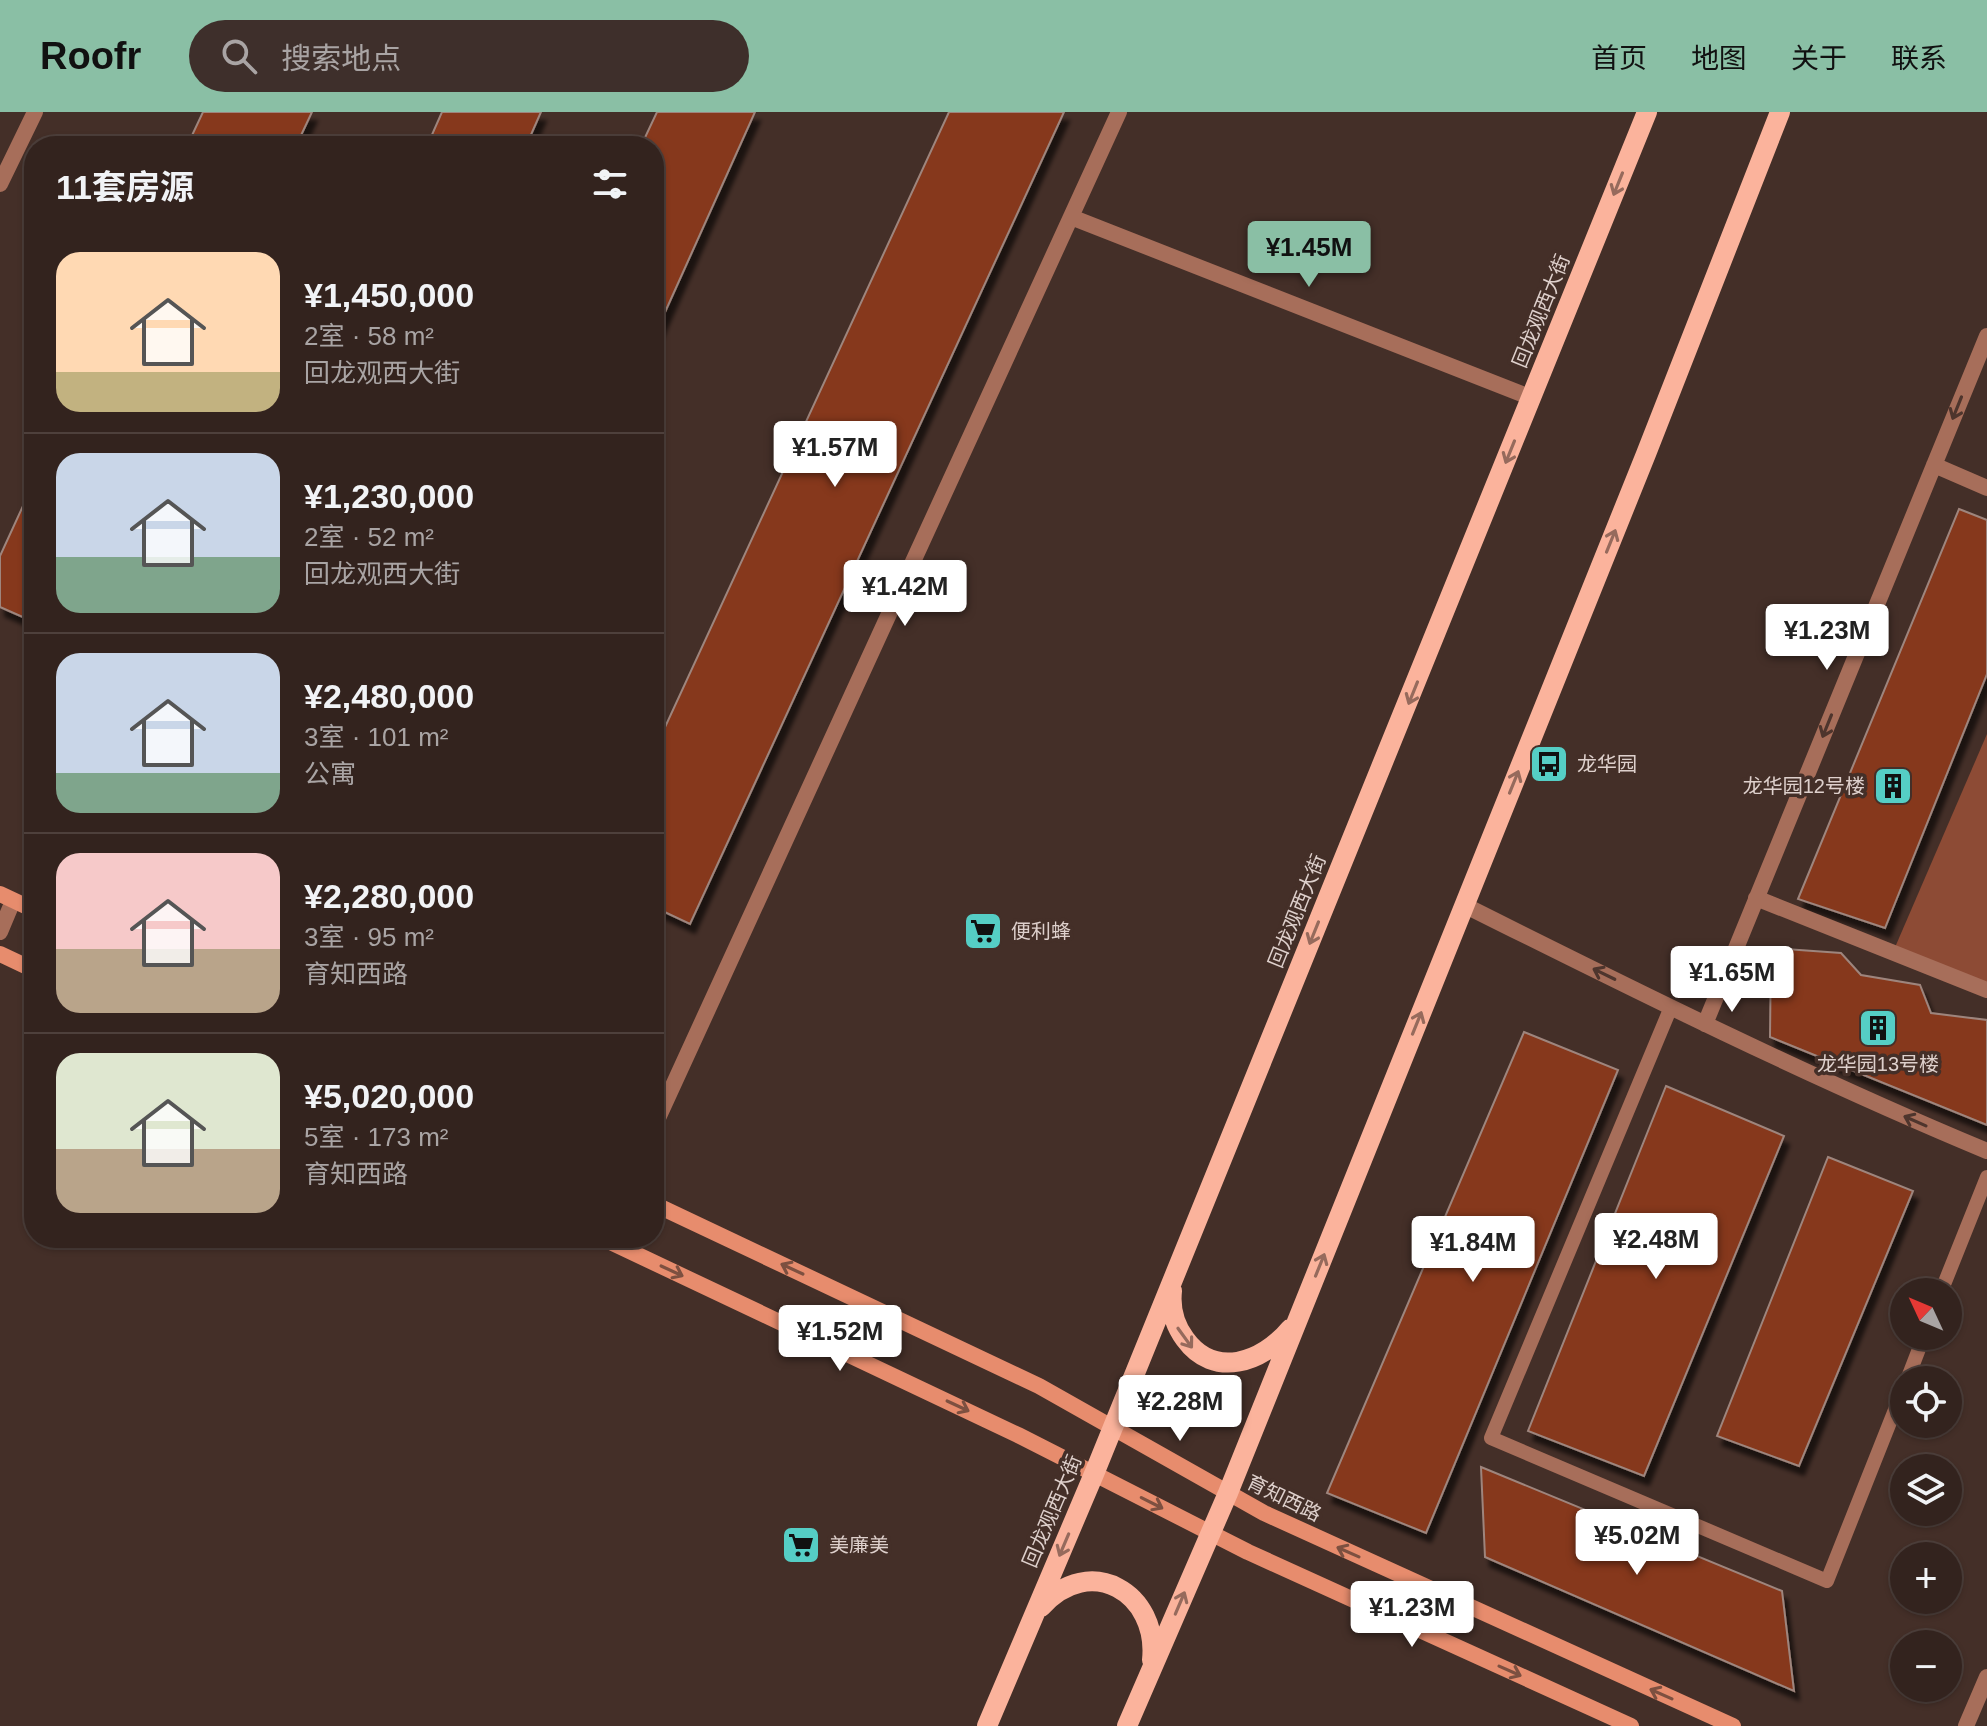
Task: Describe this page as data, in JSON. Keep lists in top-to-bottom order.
{
  "streets": {
    "main road": ["回龙观西大街"],
    "street": ["育知西路"]
  },
  "crossings": [
    ["回龙观西大街", "育知西路"]
  ],
  "places": {
    "bus stop": ["龙华园"],
    "building": ["龙华园12号楼", "龙华园13号楼"],
    "supermarket": ["便利蜂", "美廉美"]
  },
  "north": "top left",
  "page": {
    "header": "Roofr",
    "search": "搜索地点",
    "nav": [
      "首页",
      "地图",
      "关于",
      "联系"
    ],
    "heading": "11套房源",
    "price": [
      "¥1.45M",
      "¥1.57M",
      "¥1.42M",
      "¥1.23M",
      "¥1.65M",
      "¥2.48M",
      "¥1.84M",
      "¥1.52M",
      "¥2.28M",
      "¥5.02M",
      "¥1.23M"
    ],
    "list": [
      {
        "name": "¥1,450,000",
        "note": "2室 · 58 m² · 回龙观西大街"
      },
      {
        "name": "¥1,230,000",
        "note": "2室 · 52 m² · 回龙观西大街"
      },
      {
        "name": "¥2,480,000",
        "note": "3室 · 101 m² · 公寓"
      },
      {
        "name": "¥2,280,000",
        "note": "3室 · 95 m² · 育知西路"
      },
      {
        "name": "¥5,020,000",
        "note": "5室 · 173 m² · 育知西路"
      }
    ],
    "map_buttons": ["+", "−"]
  }
}
